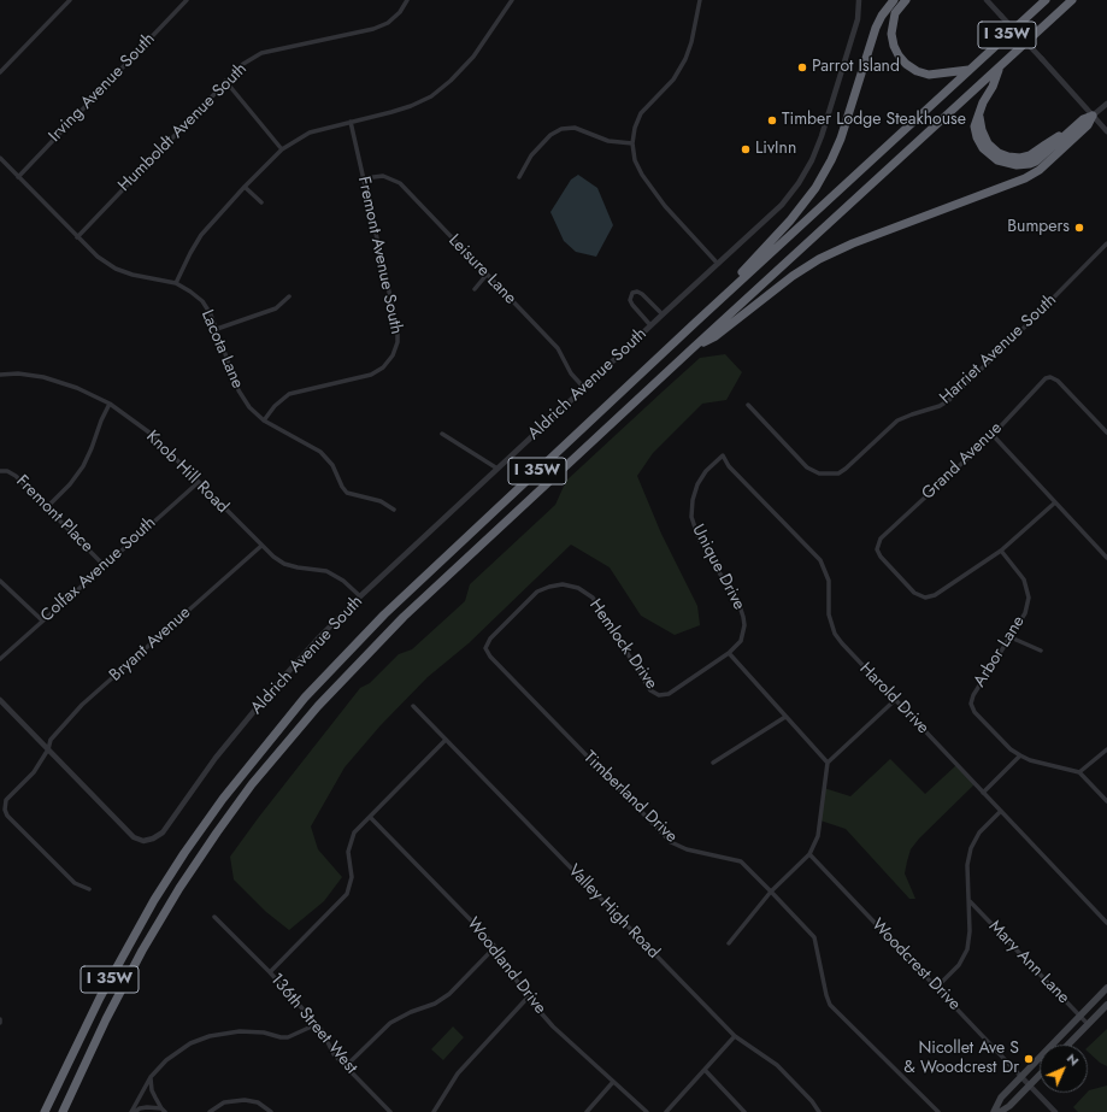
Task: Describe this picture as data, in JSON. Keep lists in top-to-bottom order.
{
  "streets": {
    "highway": ["I 35W"],
    "street": [
      "Irving Avenue South",
      "Humboldt Avenue South",
      "Fremont Avenue South",
      "Leisure Lane",
      "Lacota Lane",
      "Harriet Avenue South",
      "Aldrich Avenue South",
      "Grand Avenue",
      "Knob Hill Road",
      "Fremont Place",
      "Unique Drive",
      "Colfax Avenue South",
      "Bryant Avenue",
      "Hemlock Drive",
      "Arbor Lane",
      "Harold Drive",
      "Timberland Drive",
      "Valley High Road",
      "Mary Ann Lane",
      "Woodcrest Drive",
      "Woodland Drive",
      "136th Street West"
    ]
  },
  "crossings": [
    ["Irving Avenue South", "Lacota Lane"],
    ["Humboldt Avenue South", "Lacota Lane"],
    ["Fremont Avenue South", "Leisure Lane"],
    ["Fremont Avenue South", "Lacota Lane"],
    ["Leisure Lane", "Aldrich Avenue South"],
    ["Aldrich Avenue South", "Knob Hill Road"],
    ["Aldrich Avenue South", "Bryant Avenue"],
    ["Grand Avenue", "Arbor Lane"],
    ["Knob Hill Road", "Colfax Avenue South"],
    ["Knob Hill Road", "Bryant Avenue"],
    ["Fremont Place", "Colfax Avenue South"],
    ["Unique Drive", "Hemlock Drive"],
    ["Unique Drive", "Harold Drive"],
    ["Hemlock Drive", "Timberland Drive"]
  ],
  "places": [
    "Parrot Island",
    "Timber Lodge Steakhouse",
    "LivInn",
    "Bumpers",
    "Nicollet Ave S & Woodcrest Dr"
  ],
  "north": "top right"
}
